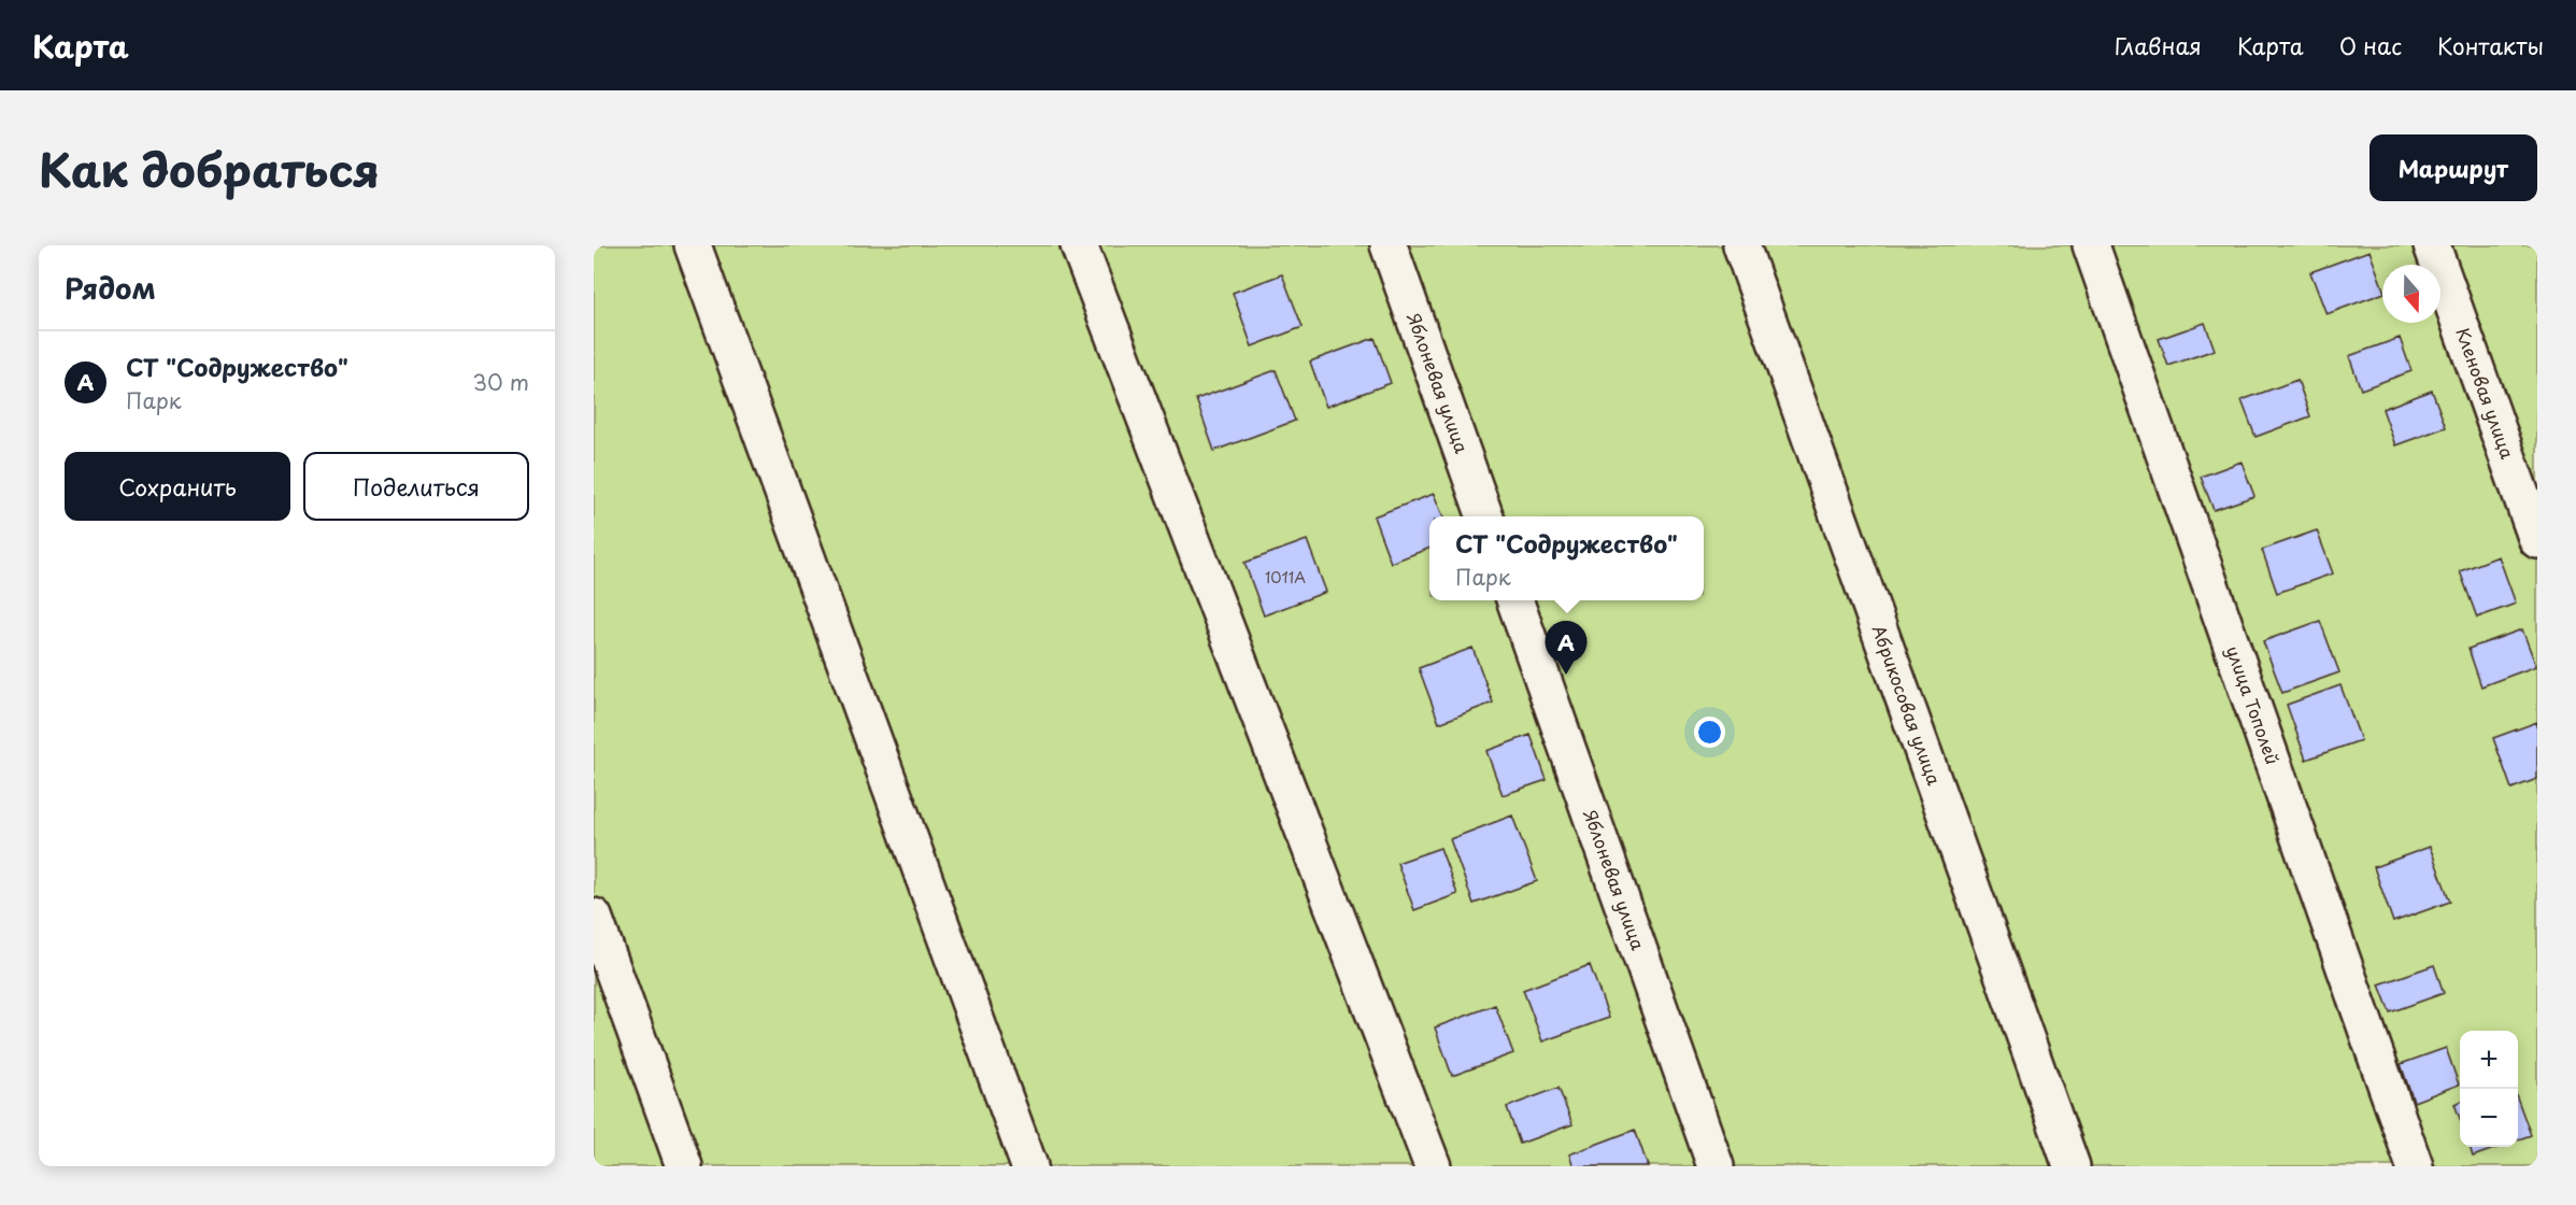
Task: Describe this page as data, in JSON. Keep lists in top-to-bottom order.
{
  "streets": {
    "lane": [
      "Яблоневая улица",
      "Кленовая улица",
      "Абрикосовая улица",
      "улица Тополей"
    ]
  },
  "house_numbers": ["1011А"],
  "north": "bottom",
  "page": {
    "header": "Карта",
    "nav": [
      "Главная",
      "Карта",
      "О нас",
      "Контакты"
    ],
    "title": "Как добраться",
    "buttons": [
      "Маршрут",
      ["Сохранить", "Поделиться"]
    ],
    "heading": "Рядом",
    "list": [
      {
        "mark": "A",
        "name": "СТ \"Содружество\"",
        "note": "Парк",
        "value": "30 m"
      }
    ],
    "popup": ["СТ \"Содружество\"", "Парк"],
    "pins": "A",
    "map_buttons": ["+", "−"]
  }
}
